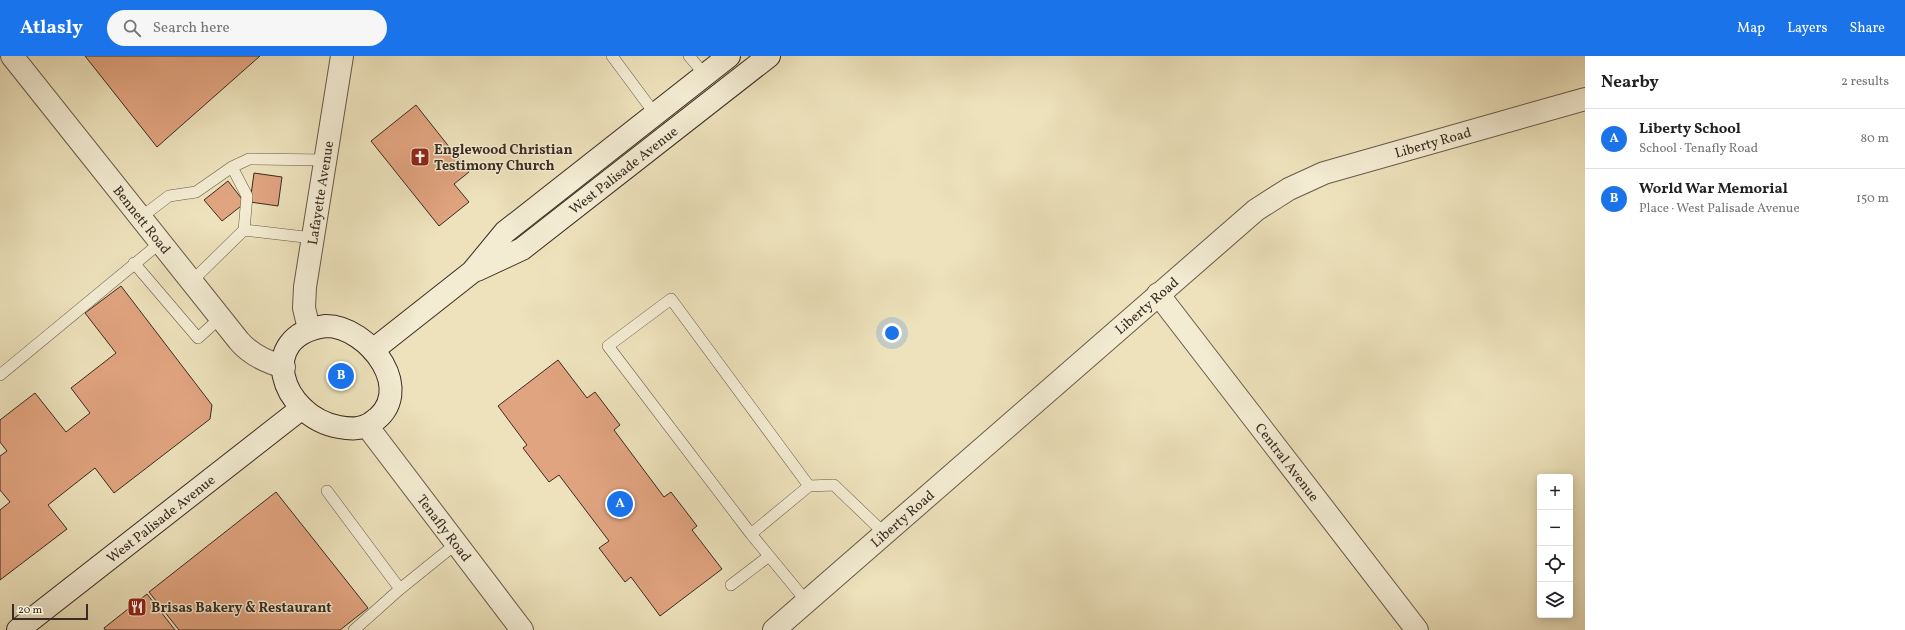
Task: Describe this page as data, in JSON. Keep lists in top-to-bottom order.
{
  "streets": {
    "street": [
      "Liberty Road",
      "West Palisade Avenue",
      "Lafayette Avenue",
      "Bennett Road",
      "Central Avenue",
      "Tenafly Road"
    ]
  },
  "crossings": [
    ["Liberty Road", "Central Avenue"],
    ["West Palisade Avenue", "Lafayette Avenue"],
    ["West Palisade Avenue", "Bennett Road"],
    ["West Palisade Avenue", "Tenafly Road"],
    ["Lafayette Avenue", "Bennett Road"],
    ["Lafayette Avenue", "Tenafly Road"],
    ["Bennett Road", "Tenafly Road"]
  ],
  "places": {
    "church": ["Englewood Christian Testimony Church"],
    "restaurant": ["Brisas Bakery & Restaurant"]
  },
  "scale_bar": "20 m",
  "page": {
    "header": "Atlasly",
    "search": "Search here",
    "nav": ["Map", "Layers", "Share"],
    "heading": ["Nearby", "2 results"],
    "list": [
      {
        "mark": "A",
        "name": "Liberty School",
        "note": "School · Tenafly Road",
        "value": "80 m"
      },
      {
        "mark": "B",
        "name": "World War Memorial",
        "note": "Place · West Palisade Avenue",
        "value": "150 m"
      }
    ],
    "pins": ["B", "A"],
    "map_buttons": ["+", "−"],
    "scale": "20 m"
  }
}
